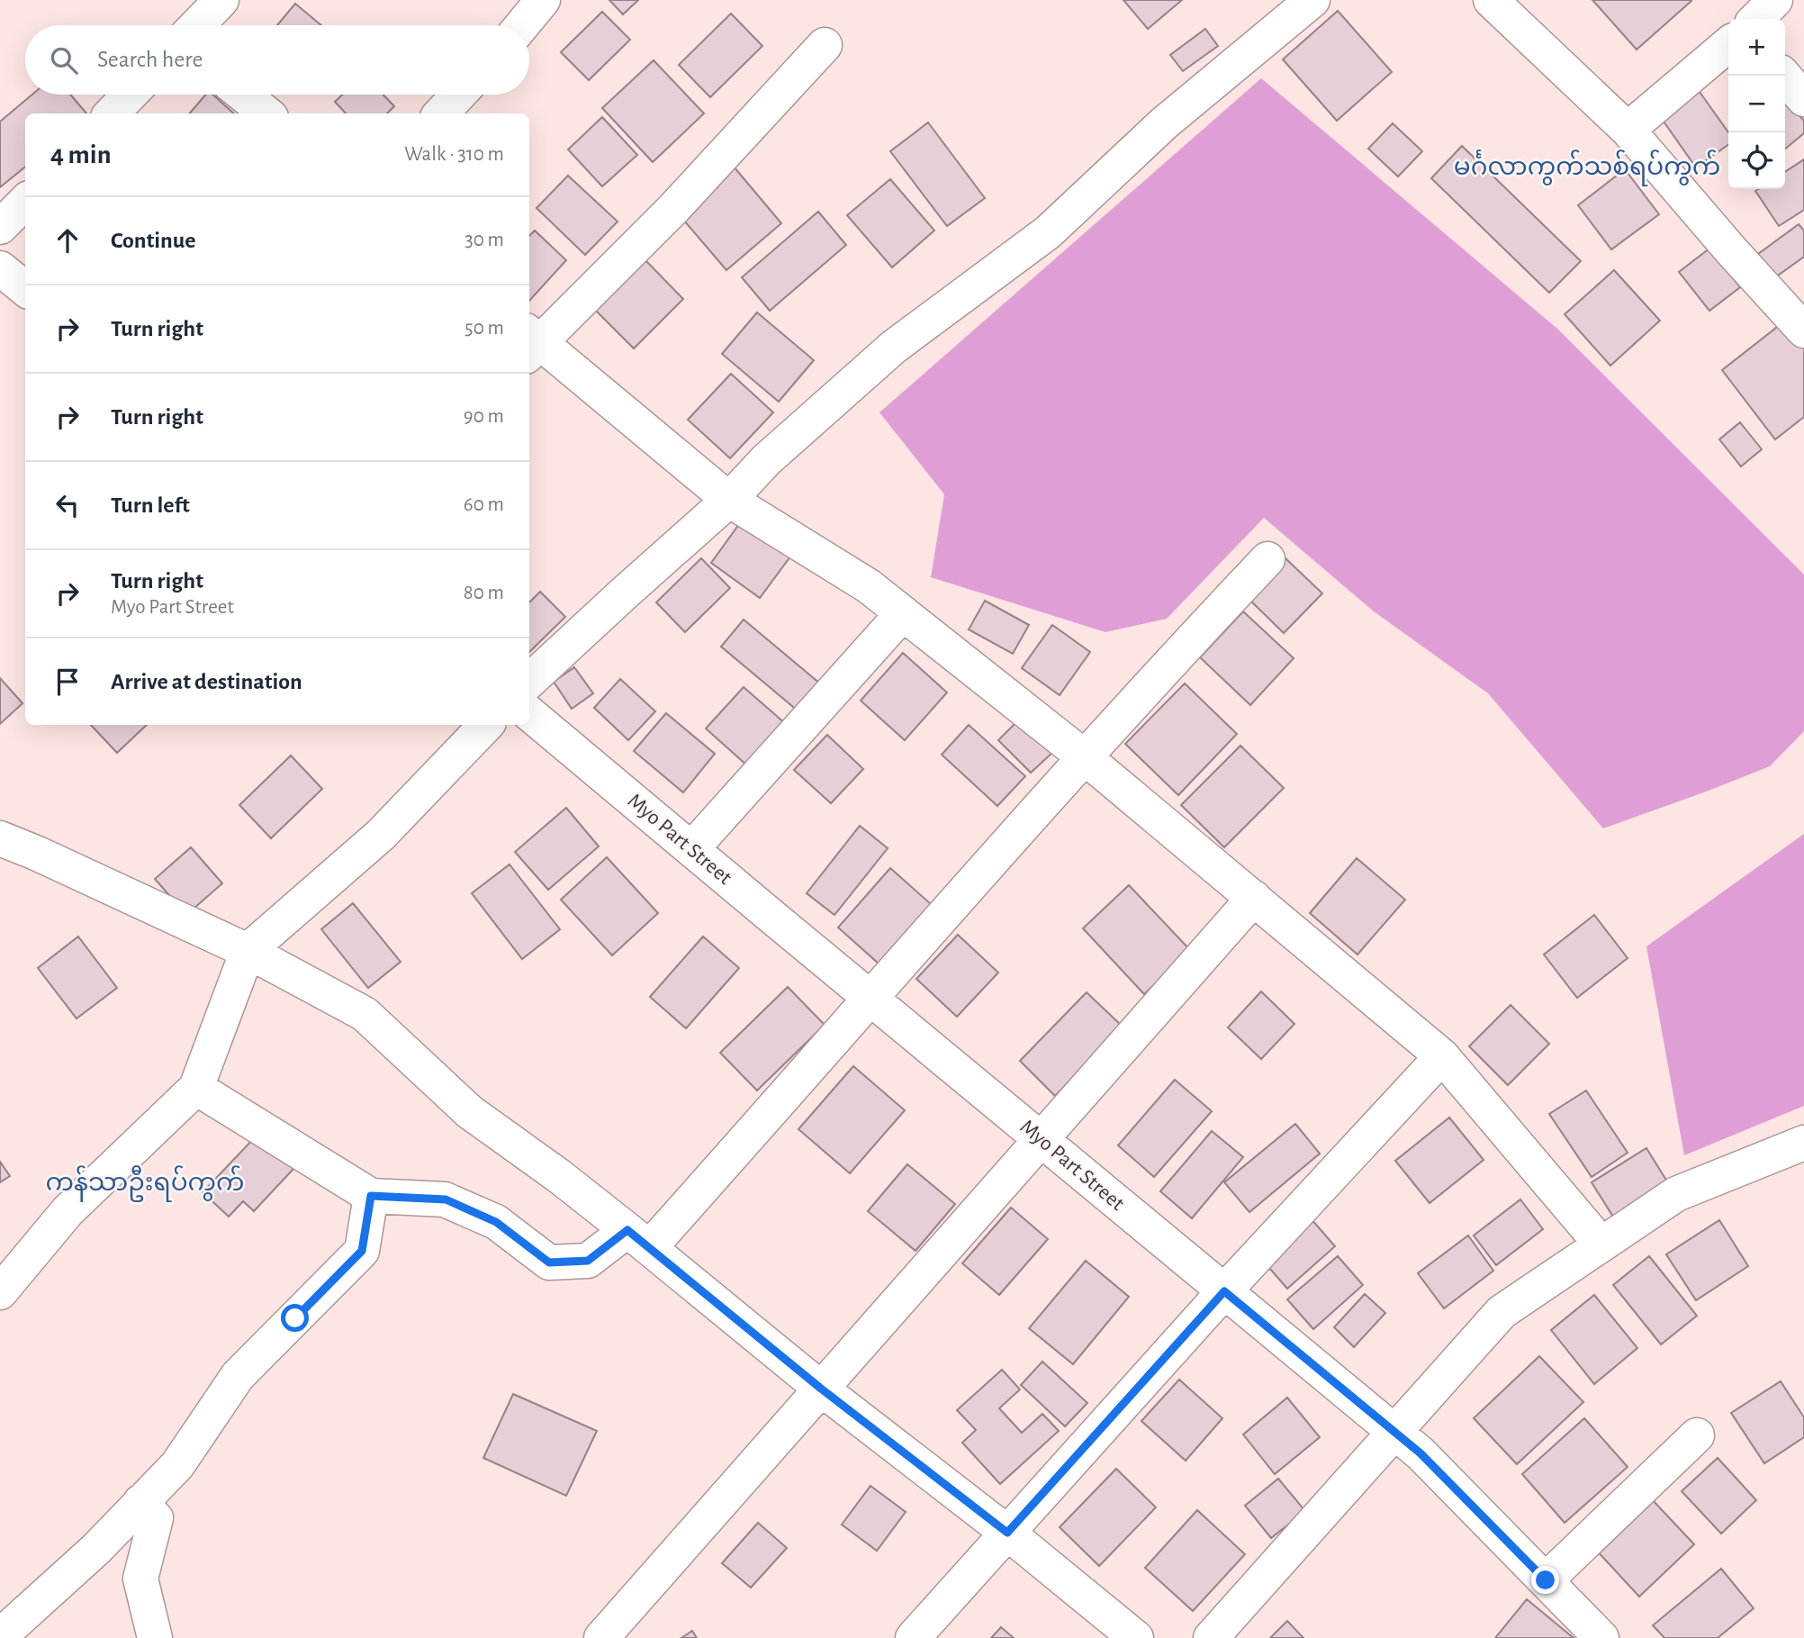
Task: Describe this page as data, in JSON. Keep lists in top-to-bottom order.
{
  "streets": {
    "street": ["Myo Part Street"]
  },
  "districts": ["မင်္ဂလာကွက်သစ်ရပ်ကွက်", "ကန်သာဦးရပ်ကွက်"],
  "page": {
    "map_buttons": ["+", "−"],
    "search": "Search here",
    "heading": ["4 min", "Walk · 310 m"],
    "list": [
      ["Continue", "30 m"],
      ["Turn right", "50 m"],
      ["Turn right", "90 m"],
      ["Turn left", "60 m"],
      ["Turn right", "Myo Part Street", "80 m"],
      "Arrive at destination"
    ]
  }
}
